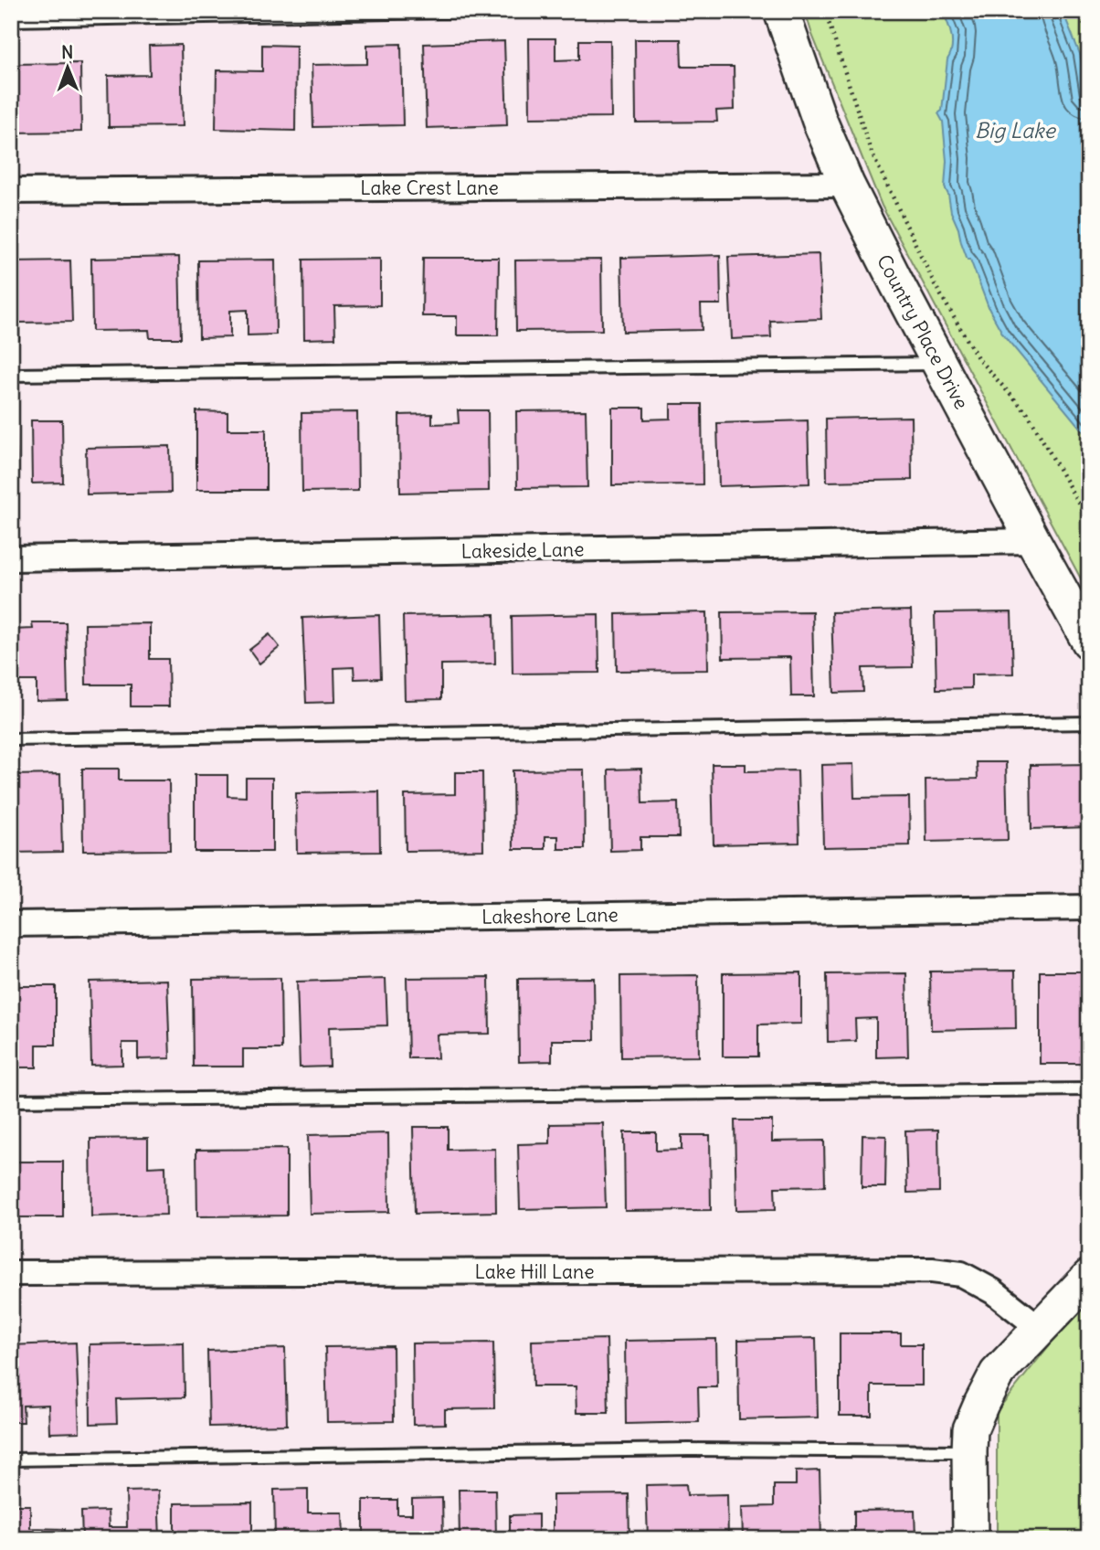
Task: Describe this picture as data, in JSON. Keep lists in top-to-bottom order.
{
  "streets": {
    "street": [
      "Lake Crest Lane",
      "Country Place Drive",
      "Lakeside Lane",
      "Lakeshore Lane",
      "Lake Hill Lane"
    ]
  },
  "crossings": [
    ["Lake Crest Lane", "Country Place Drive"],
    ["Country Place Drive", "Lakeside Lane"]
  ],
  "water": ["Big Lake"],
  "north": "top"
}
